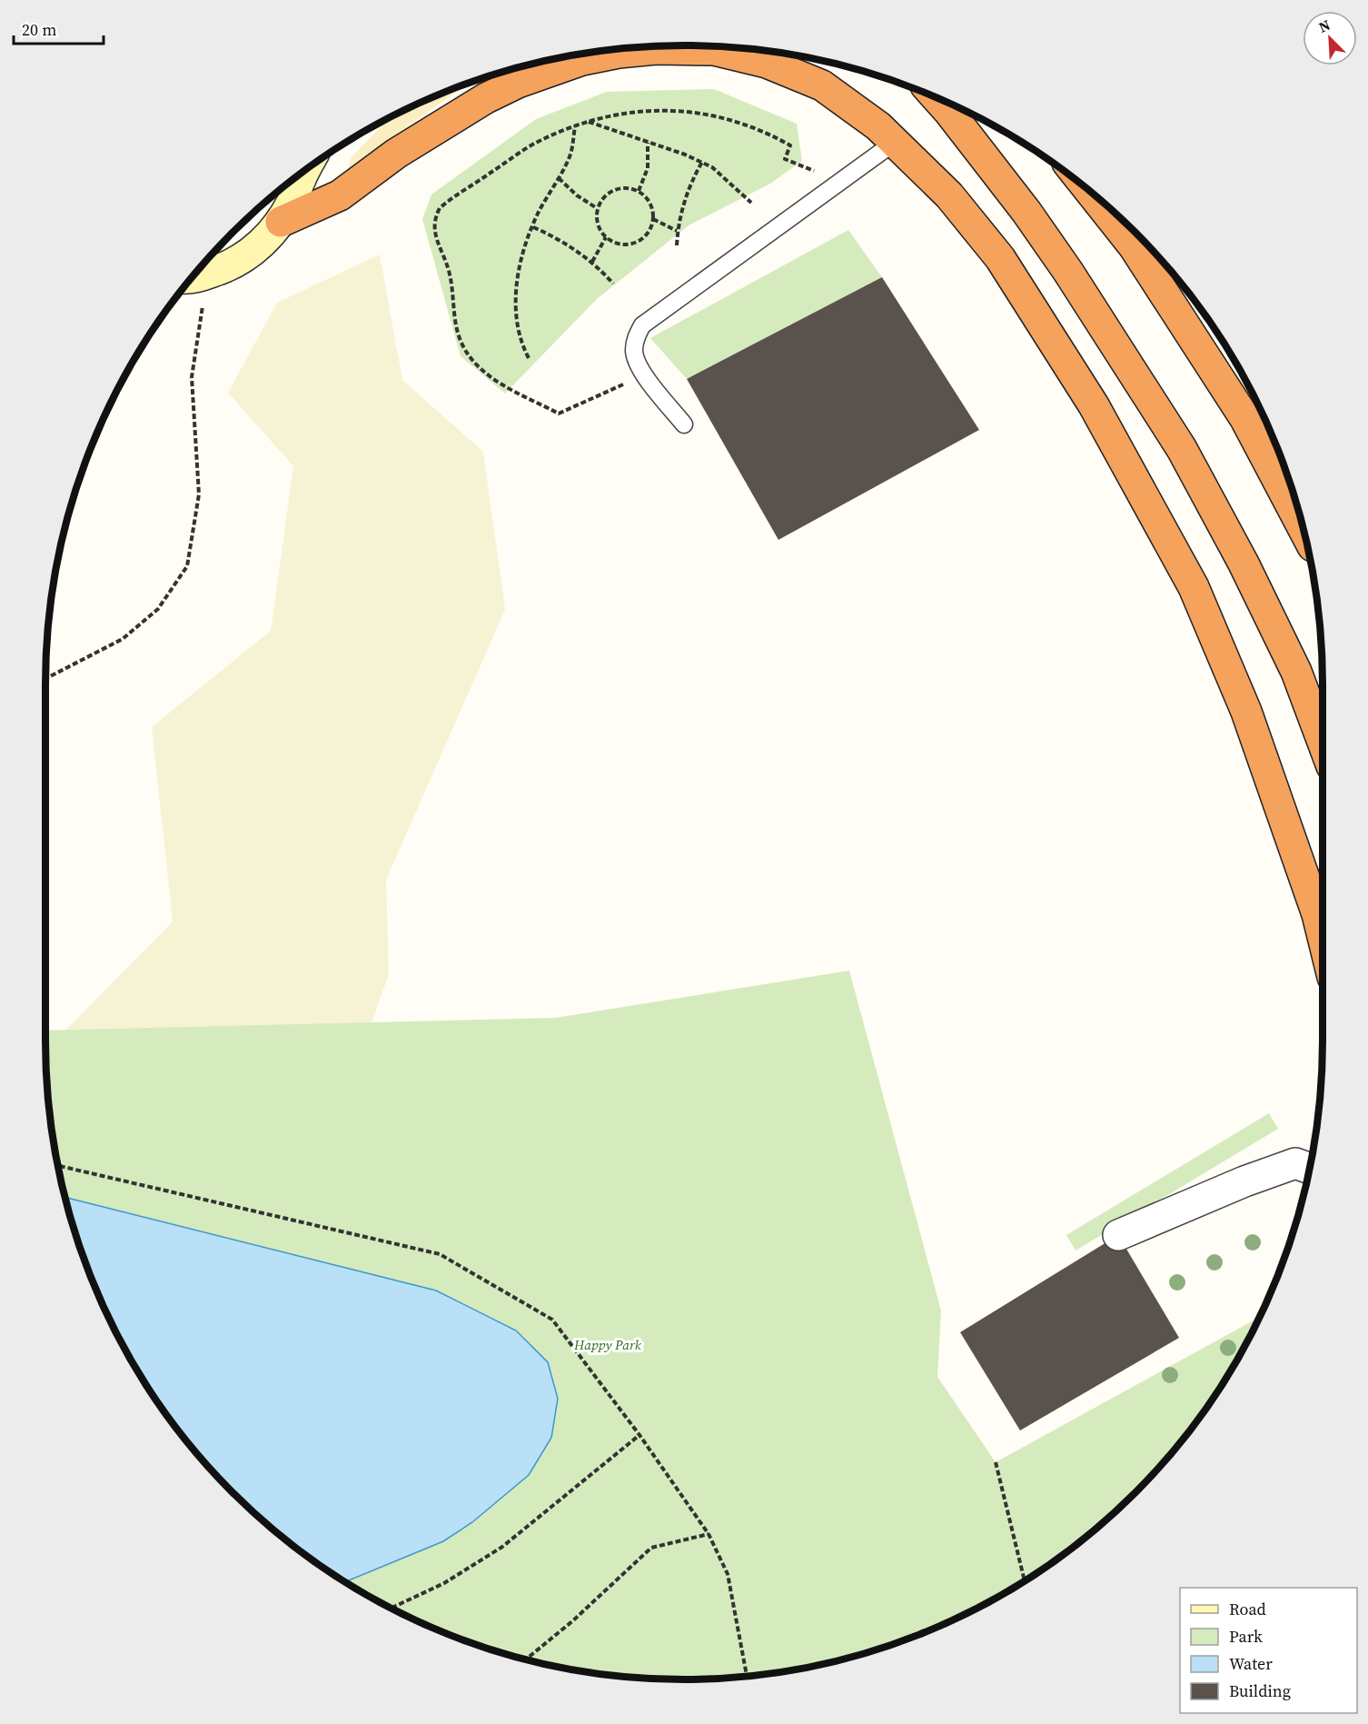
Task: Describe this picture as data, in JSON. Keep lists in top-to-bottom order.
{
  "parks": ["Happy Park"],
  "legend": [
    "Road",
    "Park",
    "Water",
    "Building"
  ],
  "scale_bar": "20 m",
  "north": "top left"
}
